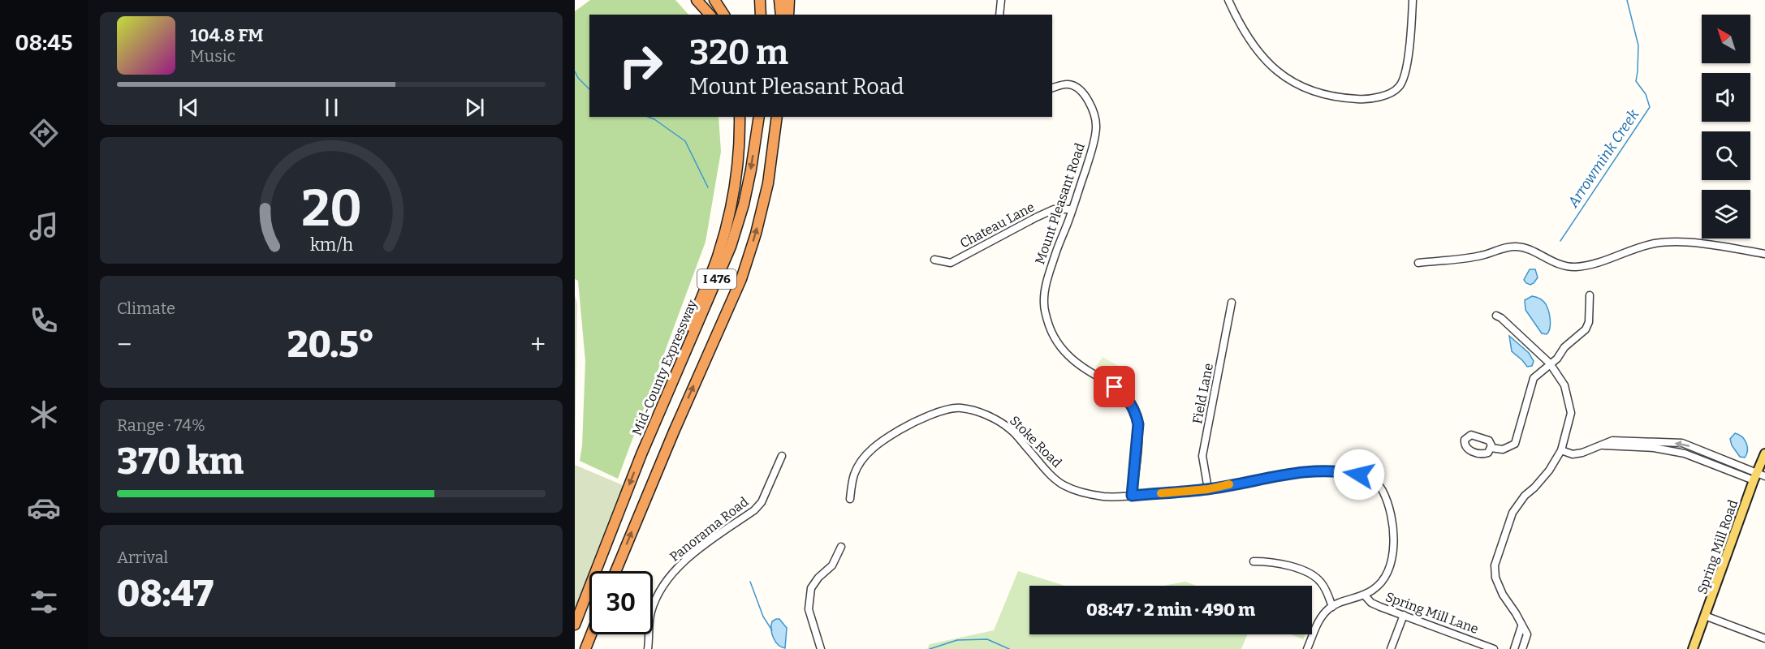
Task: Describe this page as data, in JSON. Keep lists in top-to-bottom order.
{
  "streets": {
    "highway": ["I 476", "Mid-County Expressway"],
    "main road": ["Spring Mill Road"],
    "street": [
      "Mount Pleasant Road",
      "Chateau Lane",
      "Field Lane",
      "Stoke Road",
      "Panorama Road",
      "Spring Mill Lane"
    ]
  },
  "crossings": [
    ["Mount Pleasant Road", "Chateau Lane"],
    ["Mount Pleasant Road", "Stoke Road"],
    ["Field Lane", "Stoke Road"],
    ["Stoke Road", "Spring Mill Lane"]
  ],
  "water": ["Arrowmink Creek"],
  "north": "top left",
  "page": {
    "tabs": "08:45",
    "turn": ["320 m", "Mount Pleasant Road"],
    "song": ["104.8 FM", "Music"],
    "tile": [
      "Climate",
      ["Range · 74%", "370 km"],
      ["Arrival", "08:47"]
    ],
    "heat": ["−", "20.5°", "+"],
    "limit": "30",
    "trip": "08:47 · 2 min · 490 m",
    "gauge": ["20", "km/h"]
  }
}
